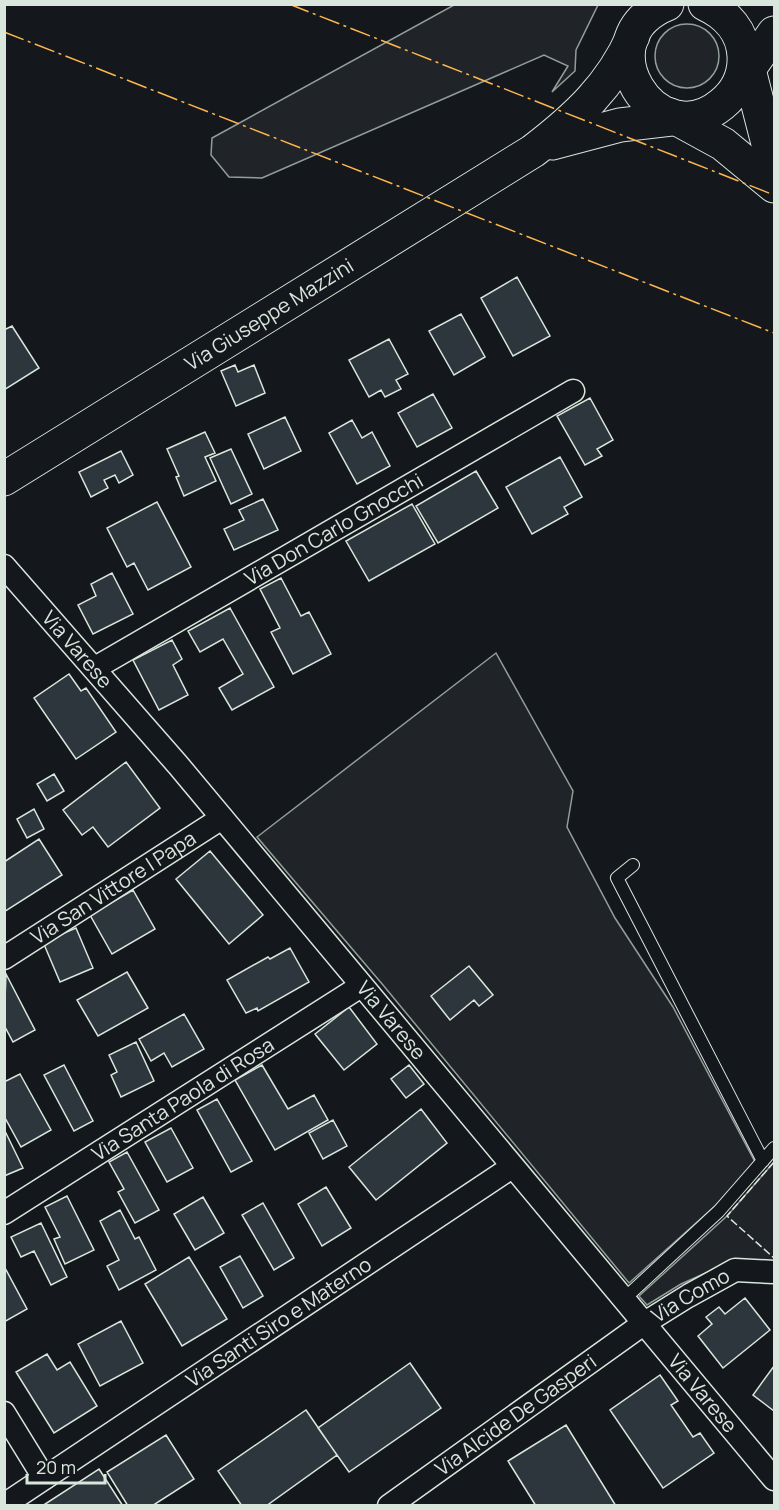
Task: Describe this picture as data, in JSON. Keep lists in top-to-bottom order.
{
  "streets": {
    "street": [
      "Via Giuseppe Mazzini",
      "Via Don Carlo Gnocchi",
      "Via Varese",
      "Via San Vittore I Papa",
      "Via Santa Paola di Rosa",
      "Via Como",
      "Via Santi Siro e Materno",
      "Via Alcide De Gasperi"
    ]
  },
  "crossings": [
    ["Via Don Carlo Gnocchi", "Via Varese"],
    ["Via Varese", "Via San Vittore I Papa"],
    ["Via Varese", "Via Santa Paola di Rosa"],
    ["Via Varese", "Via Como"],
    ["Via Varese", "Via Santi Siro e Materno"],
    ["Via Varese", "Via Alcide De Gasperi"],
    ["Via Como", "Via Alcide De Gasperi"]
  ],
  "scale_bar": "20 m"
}
